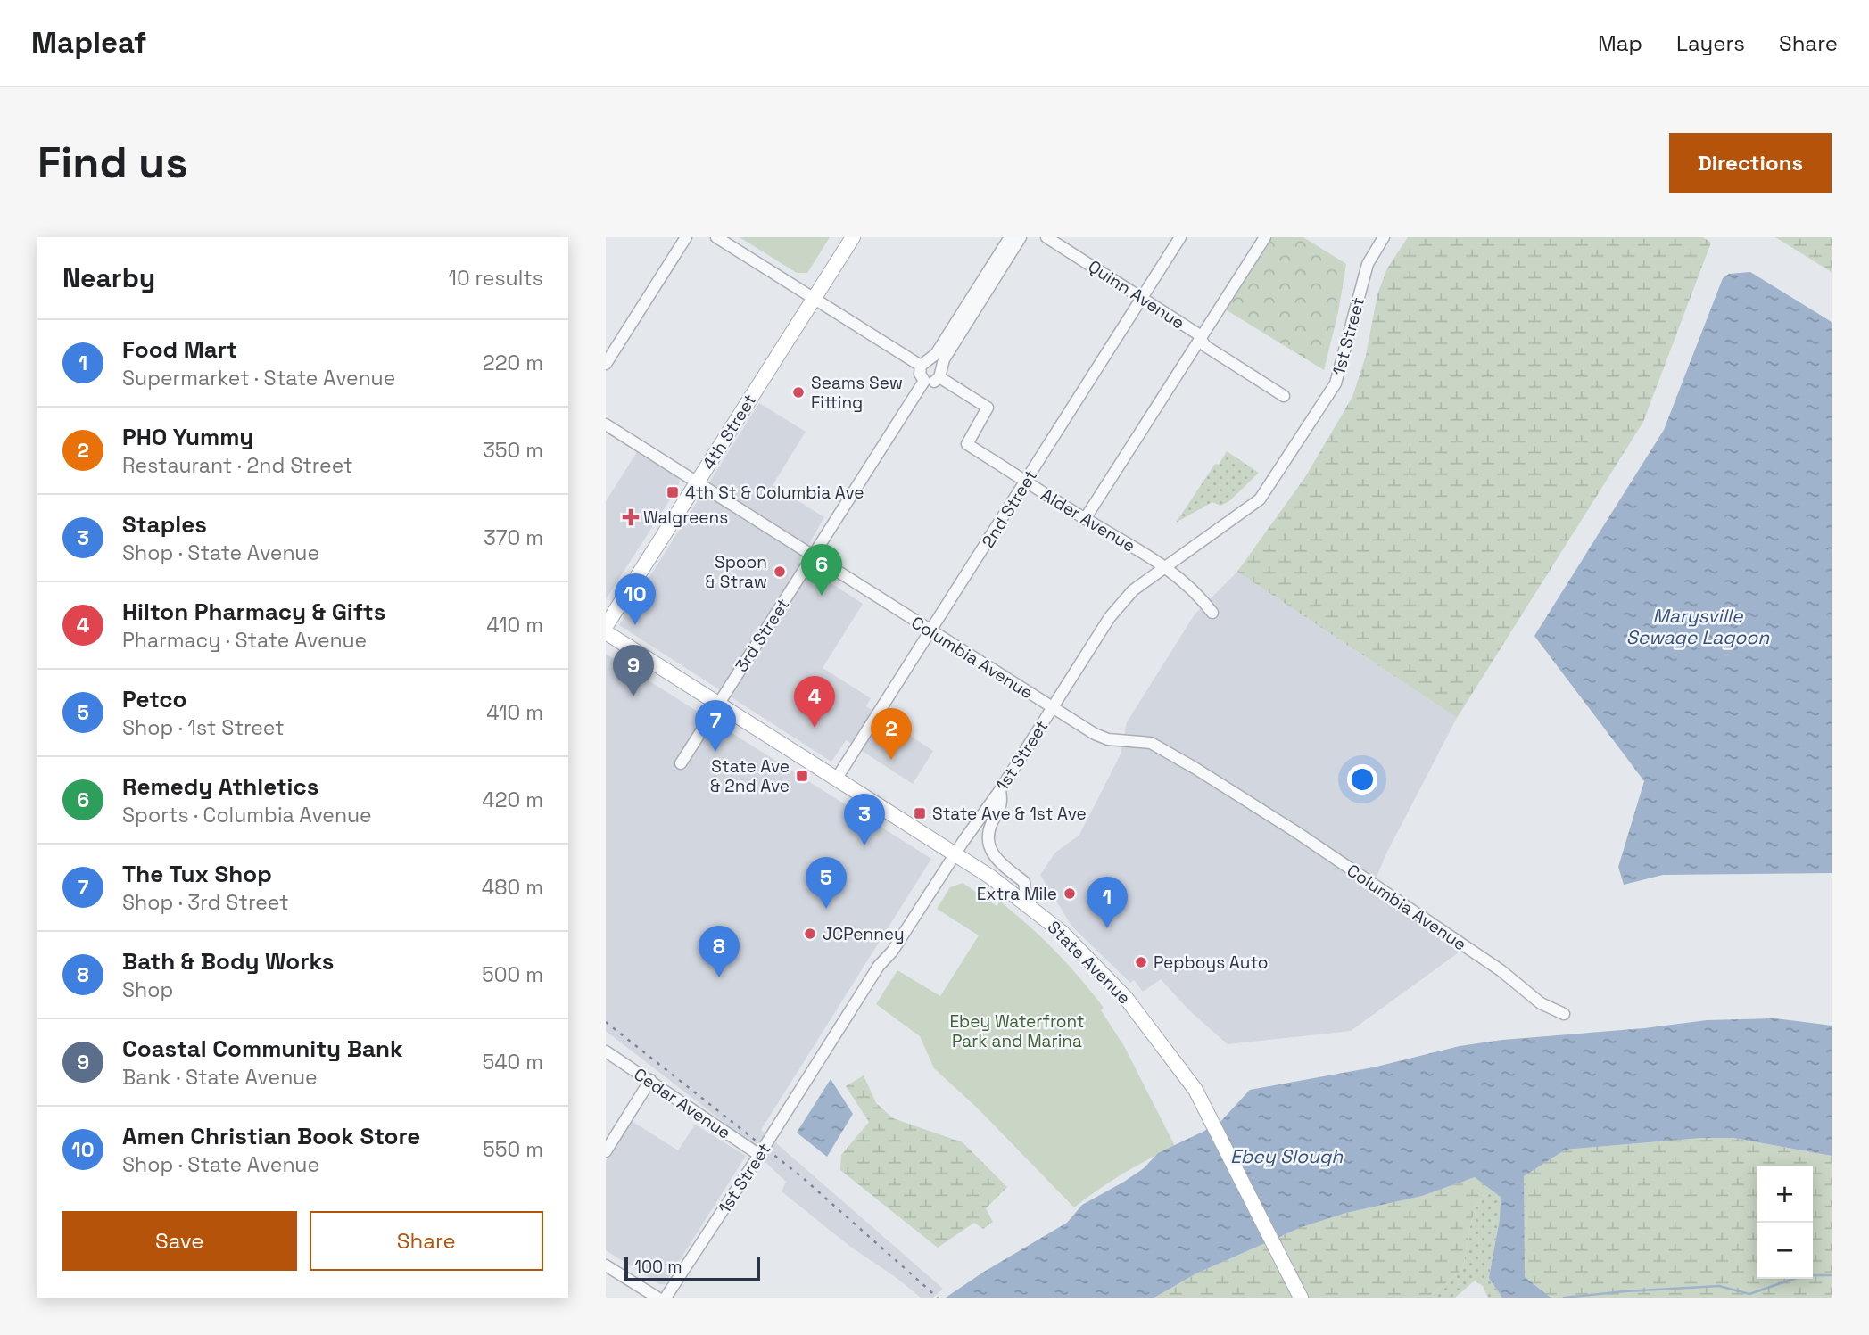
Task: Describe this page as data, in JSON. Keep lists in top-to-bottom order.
{
  "streets": {
    "main road": ["4th Street", "State Avenue"],
    "street": [
      "Quinn Avenue",
      "1st Street",
      "2nd Street",
      "Alder Avenue",
      "3rd Street",
      "Columbia Avenue",
      "Cedar Avenue"
    ]
  },
  "crossings": [
    ["Quinn Avenue", "2nd Street"],
    ["1st Street", "Alder Avenue"],
    ["1st Street", "Columbia Avenue"],
    ["1st Street", "State Avenue"],
    ["1st Street", "Cedar Avenue"],
    ["4th Street", "Columbia Avenue"],
    ["2nd Street", "Alder Avenue"],
    ["2nd Street", "Columbia Avenue"],
    ["2nd Street", "State Avenue"],
    ["Alder Avenue", "3rd Street"],
    ["3rd Street", "Columbia Avenue"],
    ["3rd Street", "State Avenue"]
  ],
  "water": ["Marysville Sewage Lagoon", "Ebey Slough"],
  "parks": ["Ebey Waterfront Park and Marina"],
  "places": {
    "other": [
      "Seams Sew Fitting",
      "Spoon & Straw",
      "Extra Mile",
      "JCPenney",
      "Pepboys Auto"
    ],
    "transit": ["4th St & Columbia Ave", "State Ave & 2nd Ave", "State Ave & 1st Ave"],
    "health": ["Walgreens"]
  },
  "scale_bar": "100 m",
  "page": {
    "header": "Mapleaf",
    "nav": ["Map", "Layers", "Share"],
    "buttons": [
      "Directions",
      ["Save", "Share"]
    ],
    "title": "Find us",
    "heading": ["Nearby", "10 results"],
    "list": [
      {
        "mark": "1",
        "name": "Food Mart",
        "note": "Supermarket · State Avenue",
        "value": "220 m"
      },
      {
        "mark": "2",
        "name": "PHO Yummy",
        "note": "Restaurant · 2nd Street",
        "value": "350 m"
      },
      {
        "mark": "3",
        "name": "Staples",
        "note": "Shop · State Avenue",
        "value": "370 m"
      },
      {
        "mark": "4",
        "name": "Hilton Pharmacy & Gifts",
        "note": "Pharmacy · State Avenue",
        "value": "410 m"
      },
      {
        "mark": "5",
        "name": "Petco",
        "note": "Shop · 1st Street",
        "value": "410 m"
      },
      {
        "mark": "6",
        "name": "Remedy Athletics",
        "note": "Sports · Columbia Avenue",
        "value": "420 m"
      },
      {
        "mark": "7",
        "name": "The Tux Shop",
        "note": "Shop · 3rd Street",
        "value": "480 m"
      },
      {
        "mark": "8",
        "name": "Bath & Body Works",
        "note": "Shop",
        "value": "500 m"
      },
      {
        "mark": "9",
        "name": "Coastal Community Bank",
        "note": "Bank · State Avenue",
        "value": "540 m"
      },
      {
        "mark": "10",
        "name": "Amen Christian Book Store",
        "note": "Shop · State Avenue",
        "value": "550 m"
      }
    ],
    "pins": [
      "6",
      "10",
      "9",
      "4",
      "7",
      "2",
      "3",
      "5",
      "1",
      "8"
    ],
    "map_buttons": ["+", "−"],
    "scale": "100 m"
  }
}
